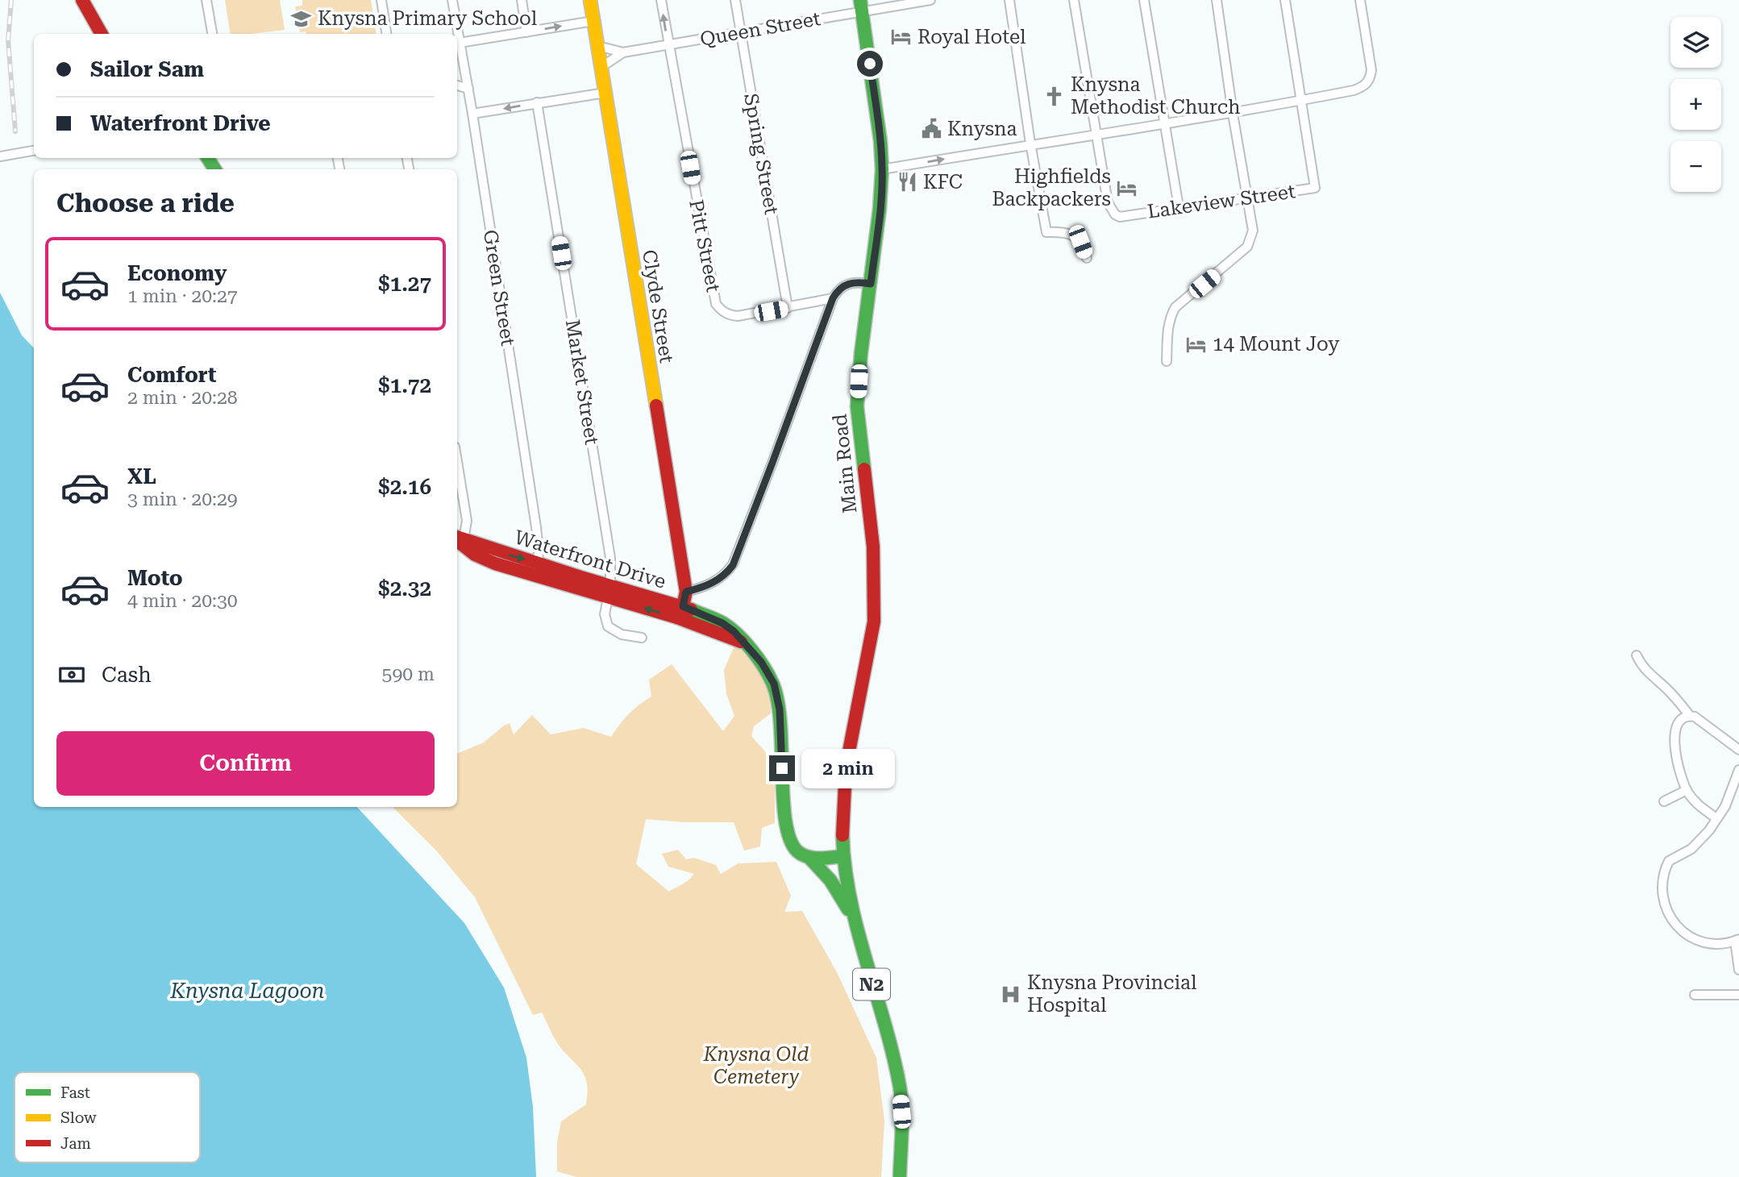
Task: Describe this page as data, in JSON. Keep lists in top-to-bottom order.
{
  "streets": {
    "main road": [
      "Clyde Street",
      "Main Road",
      "Waterfront Drive",
      "N2"
    ],
    "street": [
      "Queen Street",
      "Spring Street",
      "Lakeview Street",
      "Pitt Street",
      "Green Street",
      "Market Street"
    ]
  },
  "crossings": [
    ["Queen Street", "Spring Street"],
    ["Queen Street", "Pitt Street"],
    ["Queen Street", "Clyde Street"],
    ["Queen Street", "Main Road"],
    ["Spring Street", "Pitt Street"],
    ["Green Street", "Waterfront Drive"],
    ["Clyde Street", "Waterfront Drive"],
    ["Market Street", "Waterfront Drive"],
    ["Main Road", "N2"],
    ["Waterfront Drive", "N2"]
  ],
  "water": ["Knysna Lagoon"],
  "parks": ["Knysna Old Cemetery"],
  "places": {
    "school or university": ["Knysna Primary School"],
    "hotel": ["Royal Hotel", "Highfields Backpackers", "14 Mount Joy"],
    "church": ["Knysna Methodist Church"],
    "public building": ["Knysna"],
    "restaurant": ["KFC"],
    "hospital": ["Knysna Provincial Hospital"]
  },
  "legend": ["Fast", "Slow", "Jam"],
  "page": {
    "map_buttons": ["+", "−"],
    "banner": ["Sailor Sam", "Waterfront Drive"],
    "heading": "Choose a ride",
    "list": [
      {
        "name": "Economy",
        "note": "1 min · 20:27",
        "value": "$1.27"
      },
      {
        "name": "Comfort",
        "note": "2 min · 20:28",
        "value": "$1.72"
      },
      {
        "name": "XL",
        "note": "3 min · 20:29",
        "value": "$2.16"
      },
      {
        "name": "Moto",
        "note": "4 min · 20:30",
        "value": "$2.32"
      }
    ],
    "pay": ["Cash", "590 m"],
    "buttons": "Confirm",
    "bubble": "2 min"
  }
}
